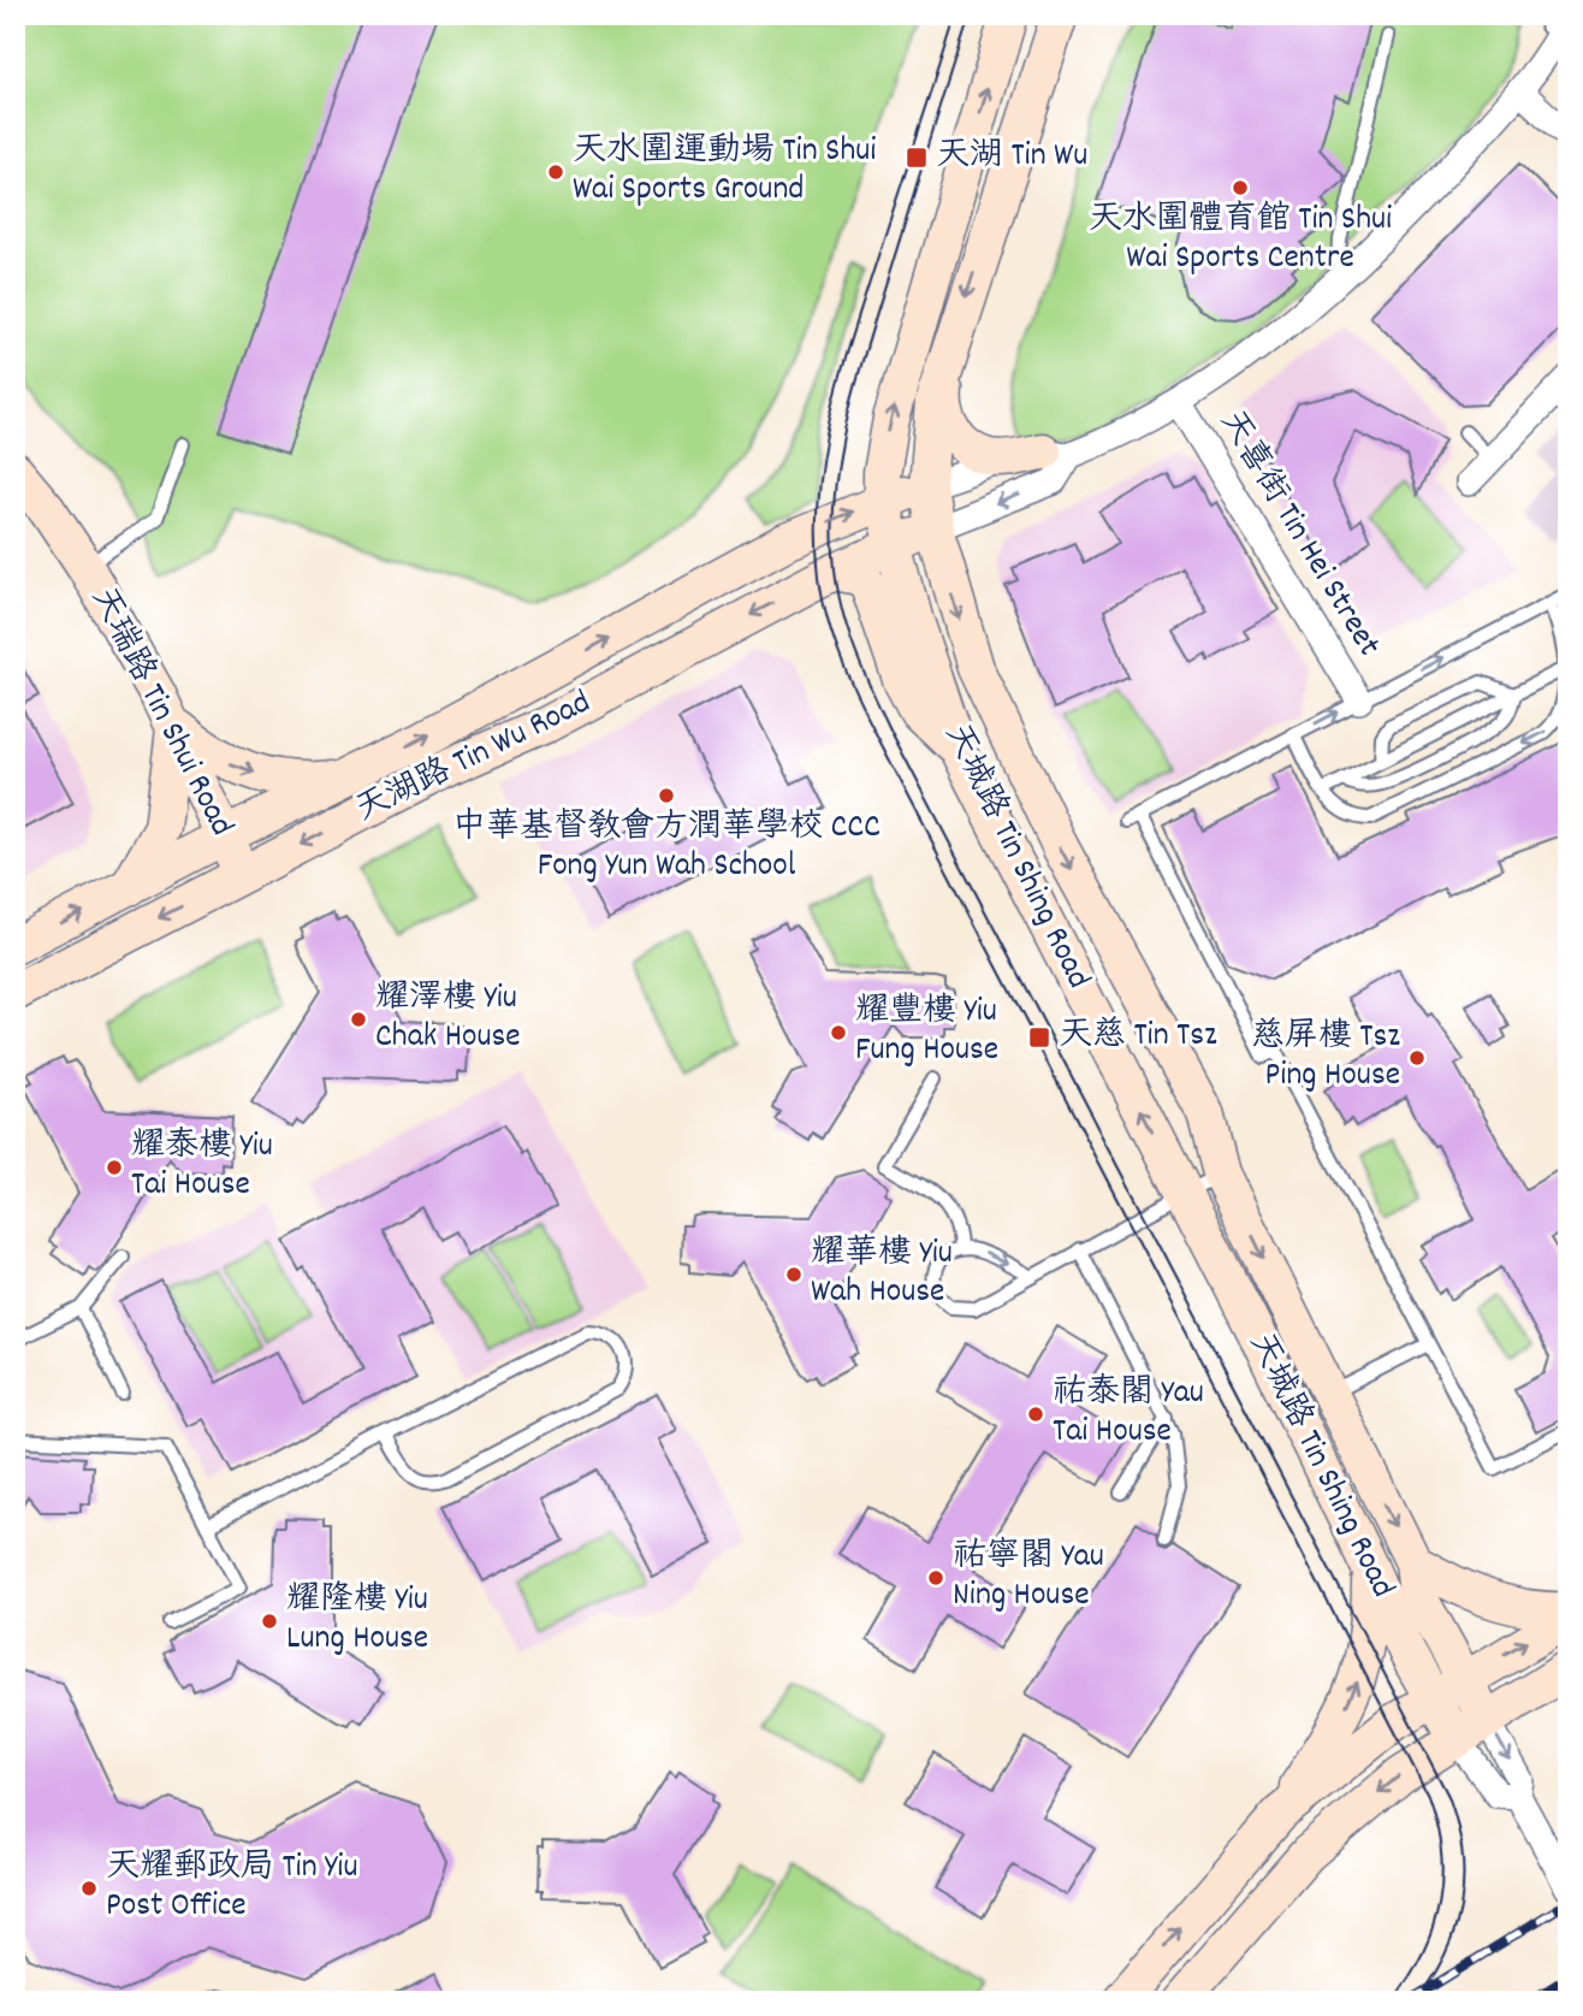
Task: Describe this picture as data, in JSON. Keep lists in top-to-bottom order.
{
  "streets": {
    "main road": ["天瑞路 Tin Shui Road", "天湖路 Tin Wu Road", "天城路 Tin Shing Road"],
    "street": ["天喜街 Tin Hei Street"]
  },
  "crossings": [
    ["天瑞路 Tin Shui Road", "天湖路 Tin Wu Road"],
    ["天湖路 Tin Wu Road", "天城路 Tin Shing Road"]
  ],
  "places": {
    "transit": ["天湖 Tin Wu", "天慈 Tin Tsz"],
    "other": [
      "天水圍運動場 Tin Shui Wai Sports Ground",
      "天水圍體育館 Tin Shui Wai Sports Centre",
      "中華基督教會方潤華學校 CCC Fong Yun Wah School",
      "耀澤樓 Yiu Chak House",
      "耀豐樓 Yiu Fung House",
      "慈屏樓 Tsz Ping House",
      "耀泰樓 Yiu Tai House",
      "耀華樓 Yiu Wah House",
      "祐泰閣 Yau Tai House",
      "祐寧閣 Yau Ning House",
      "耀隆樓 Yiu Lung House",
      "天耀郵政局 Tin Yiu Post Office"
    ]
  }
}
